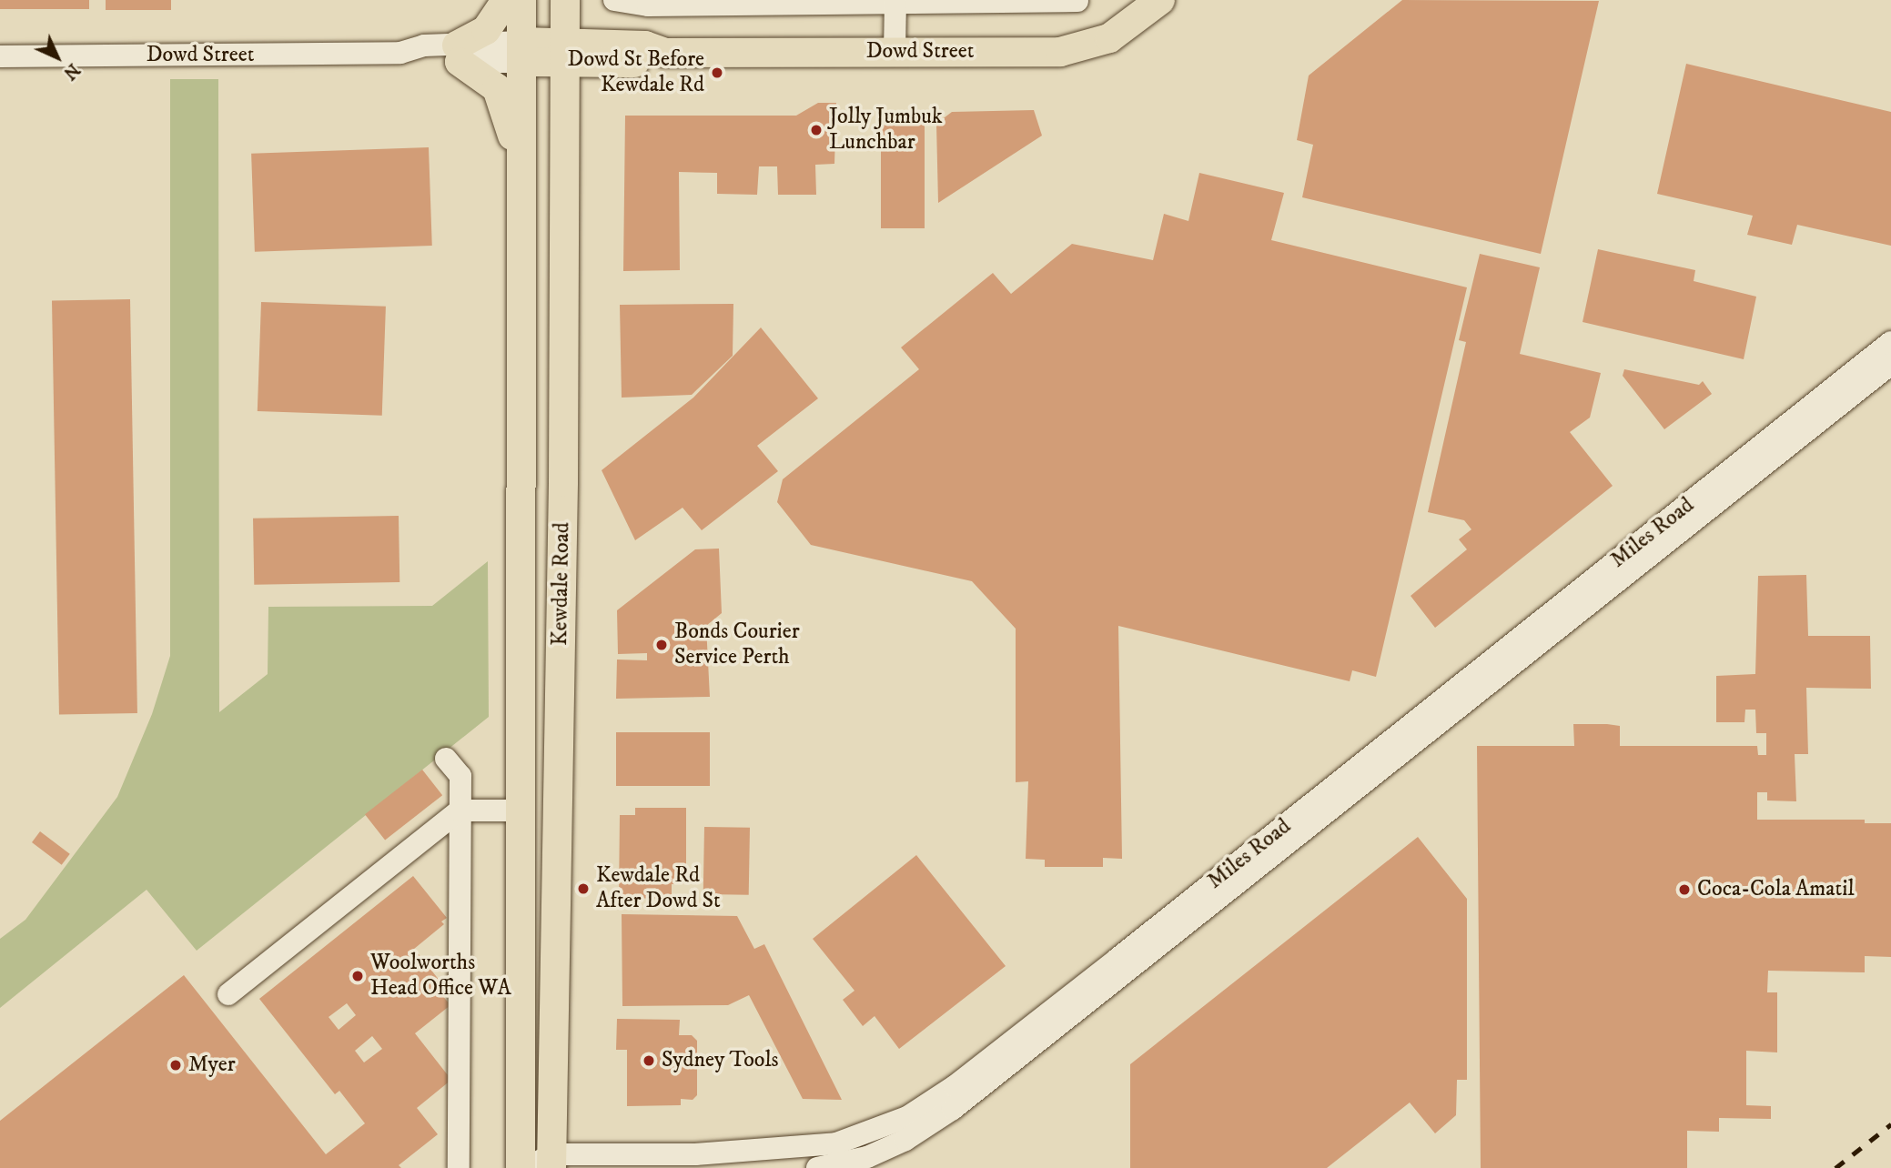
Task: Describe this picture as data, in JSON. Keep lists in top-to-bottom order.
{
  "streets": {
    "main road": ["Dowd Street", "Kewdale Road"],
    "street": ["Miles Road"]
  },
  "crossings": [
    ["Dowd Street", "Kewdale Road"],
    ["Miles Road", "Kewdale Road"]
  ],
  "places": [
    "Dowd St Before Kewdale Rd",
    "Jolly Jumbuk Lunchbar",
    "Bonds Courier Service Perth",
    "Kewdale Rd After Dowd St",
    "Coca-Cola Amatil",
    "Woolworths Head Office WA",
    "Sydney Tools",
    "Myer"
  ],
  "north": "bottom right"
}
